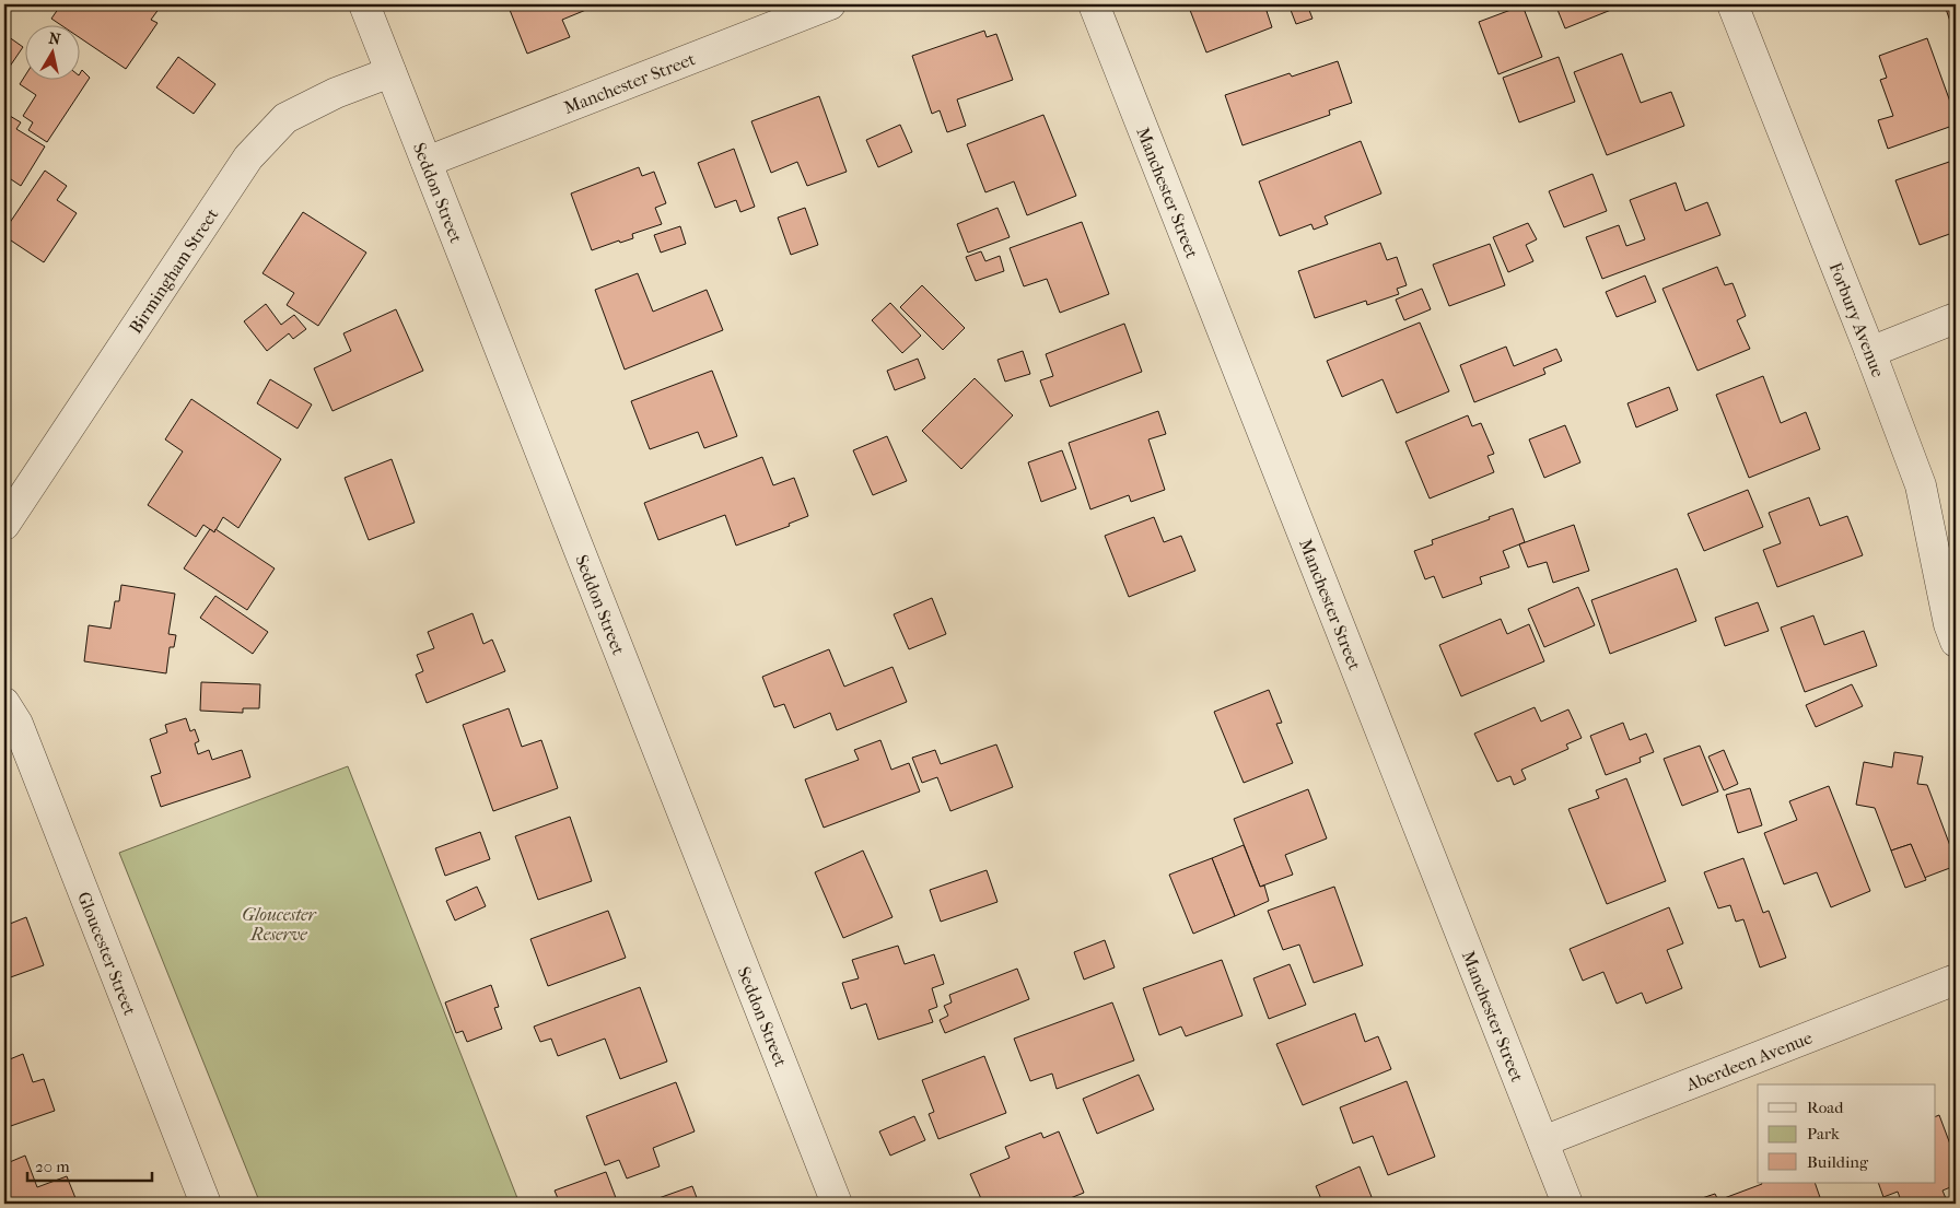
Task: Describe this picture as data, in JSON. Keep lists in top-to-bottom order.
{
  "streets": {
    "street": [
      "Manchester Street",
      "Seddon Street",
      "Birmingham Street",
      "Forbury Avenue",
      "Gloucester Street",
      "Aberdeen Avenue"
    ]
  },
  "crossings": [
    ["Manchester Street", "Seddon Street"],
    ["Manchester Street", "Aberdeen Avenue"],
    ["Seddon Street", "Birmingham Street"]
  ],
  "parks": ["Gloucester Reserve"],
  "legend": ["Road", "Park", "Building"],
  "scale_bar": "20 m",
  "north": "top"
}
